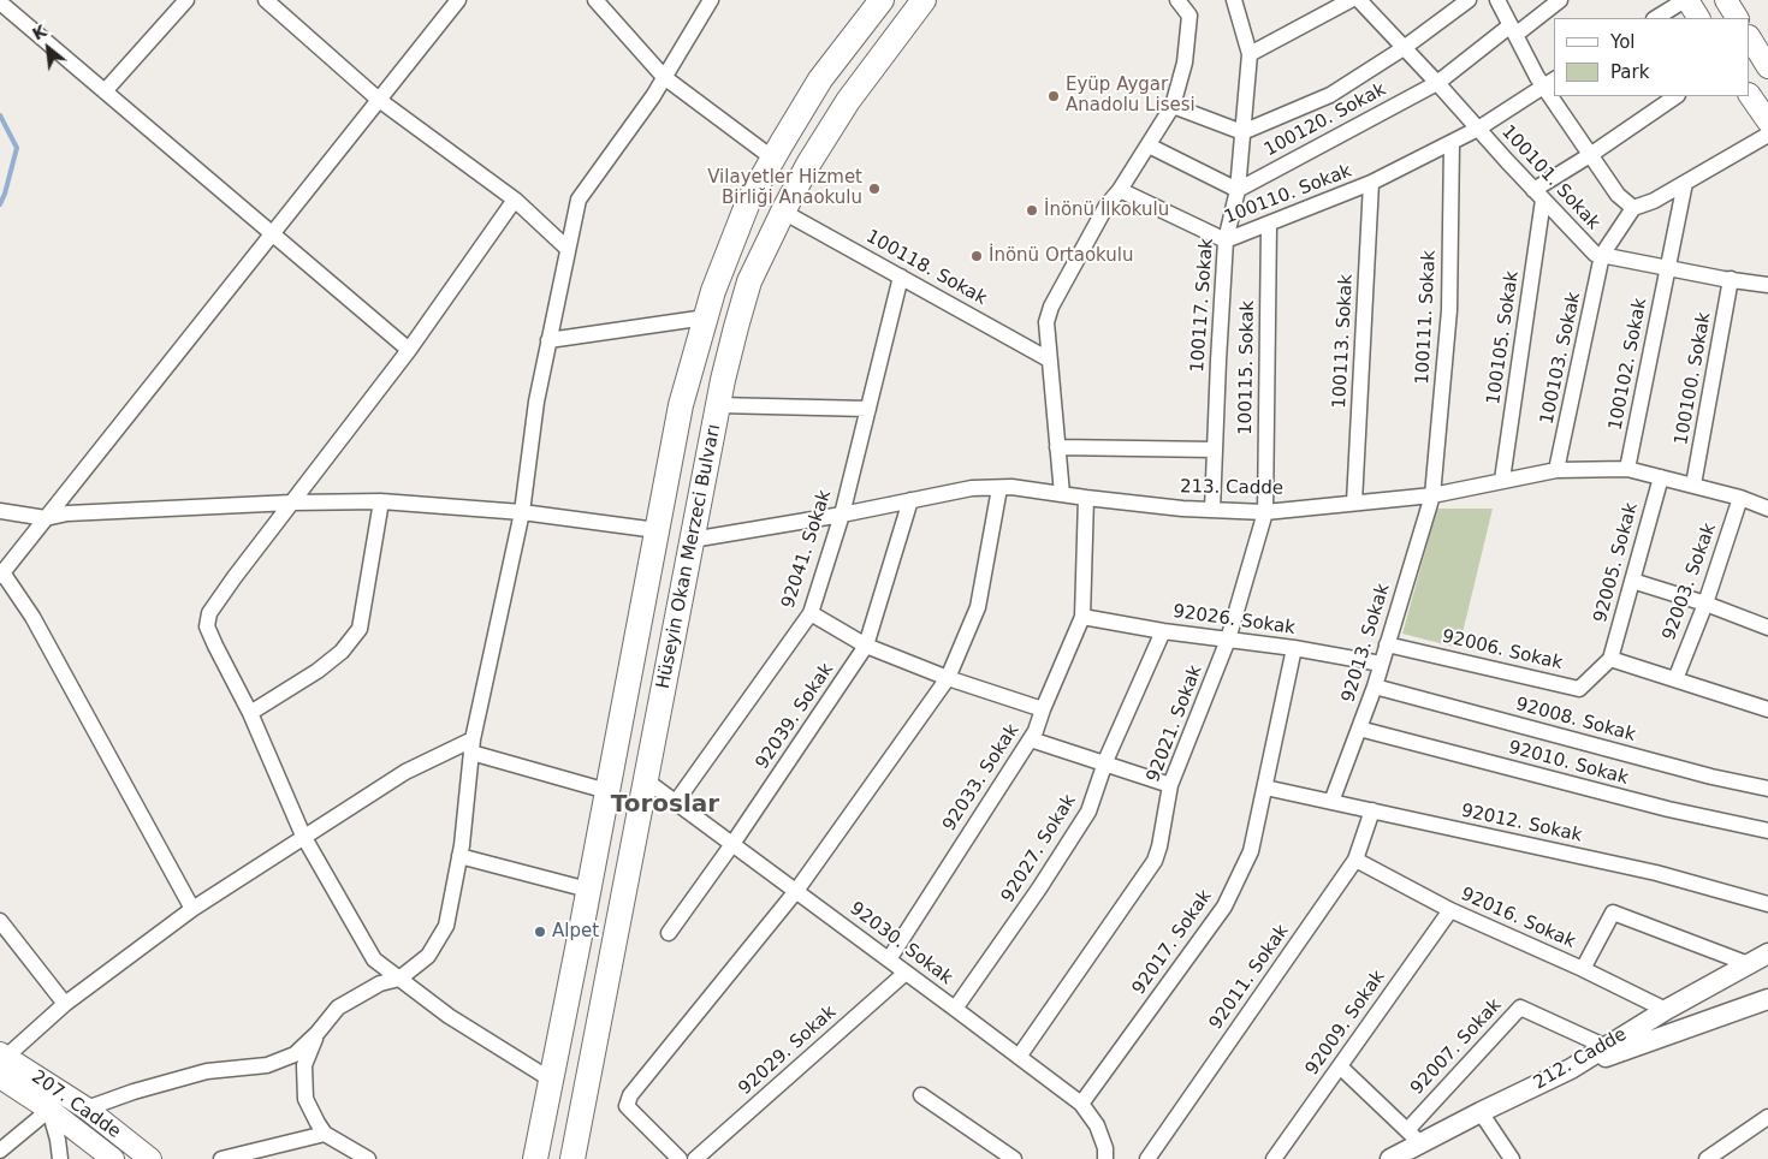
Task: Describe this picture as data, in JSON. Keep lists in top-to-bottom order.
{
  "streets": {
    "main road": ["Hüseyin Okan Merzeci Bulvarı", "207. Cadde"],
    "street": [
      "100120. Sokak",
      "100101. Sokak",
      "100110. Sokak",
      "100118. Sokak",
      "100117. Sokak",
      "100111. Sokak",
      "100105. Sokak",
      "100113. Sokak",
      "100103. Sokak",
      "100102. Sokak",
      "100115. Sokak",
      "100100. Sokak",
      "213. Cadde",
      "92041. Sokak",
      "92005. Sokak",
      "92003. Sokak",
      "92026. Sokak",
      "92013. Sokak",
      "92006. Sokak",
      "92039. Sokak",
      "92008. Sokak",
      "92021. Sokak",
      "92010. Sokak",
      "92033. Sokak",
      "92012. Sokak",
      "92027. Sokak",
      "92016. Sokak",
      "92017. Sokak",
      "92030. Sokak",
      "92011. Sokak",
      "92009. Sokak",
      "92007. Sokak",
      "92029. Sokak",
      "212. Cadde"
    ]
  },
  "crossings": [
    ["100120. Sokak", "100101. Sokak"],
    ["100120. Sokak", "100117. Sokak"],
    ["100101. Sokak", "100110. Sokak"],
    ["100101. Sokak", "100105. Sokak"],
    ["100101. Sokak", "100103. Sokak"],
    ["100101. Sokak", "100102. Sokak"],
    ["100101. Sokak", "100100. Sokak"],
    ["100110. Sokak", "100117. Sokak"],
    ["100110. Sokak", "100111. Sokak"],
    ["100110. Sokak", "100113. Sokak"],
    ["100110. Sokak", "100115. Sokak"],
    ["100118. Sokak", "92041. Sokak"],
    ["100118. Sokak", "Hüseyin Okan Merzeci Bulvarı"],
    ["100117. Sokak", "213. Cadde"],
    ["100111. Sokak", "213. Cadde"],
    ["100111. Sokak", "92013. Sokak"],
    ["100105. Sokak", "213. Cadde"],
    ["100113. Sokak", "213. Cadde"],
    ["100103. Sokak", "213. Cadde"],
    ["100102. Sokak", "213. Cadde"],
    ["100115. Sokak", "213. Cadde"],
    ["100115. Sokak", "92021. Sokak"],
    ["100100. Sokak", "213. Cadde"],
    ["213. Cadde", "92041. Sokak"],
    ["213. Cadde", "Hüseyin Okan Merzeci Bulvarı"],
    ["213. Cadde", "92005. Sokak"],
    ["213. Cadde", "92003. Sokak"],
    ["213. Cadde", "92013. Sokak"],
    ["213. Cadde", "92039. Sokak"],
    ["213. Cadde", "92021. Sokak"],
    ["213. Cadde", "92033. Sokak"],
    ["92041. Sokak", "92030. Sokak"],
    ["Hüseyin Okan Merzeci Bulvarı", "92030. Sokak"],
    ["92005. Sokak", "92006. Sokak"],
    ["92026. Sokak", "92013. Sokak"],
    ["92026. Sokak", "92021. Sokak"],
    ["92026. Sokak", "92033. Sokak"],
    ["92026. Sokak", "92027. Sokak"],
    ["92026. Sokak", "92017. Sokak"],
    ["92013. Sokak", "92006. Sokak"],
    ["92013. Sokak", "92008. Sokak"],
    ["92013. Sokak", "92010. Sokak"],
    ["92013. Sokak", "92012. Sokak"],
    ["92039. Sokak", "92030. Sokak"],
    ["92021. Sokak", "92030. Sokak"],
    ["92033. Sokak", "92030. Sokak"],
    ["92012. Sokak", "92017. Sokak"],
    ["92012. Sokak", "92011. Sokak"],
    ["92027. Sokak", "92030. Sokak"],
    ["92016. Sokak", "92011. Sokak"],
    ["92016. Sokak", "92009. Sokak"],
    ["92016. Sokak", "212. Cadde"],
    ["92017. Sokak", "92030. Sokak"],
    ["92030. Sokak", "92029. Sokak"],
    ["92007. Sokak", "212. Cadde"]
  ],
  "districts": ["Toroslar"],
  "places": [
    "Eyüp Aygar Anadolu Lisesi",
    "Vilayetler Hizmet Birliği Anaokulu",
    "İnönü İlkokulu",
    "İnönü Ortaokulu",
    "Alpet"
  ],
  "legend": ["Yol", "Park"],
  "north": "top left"
}
